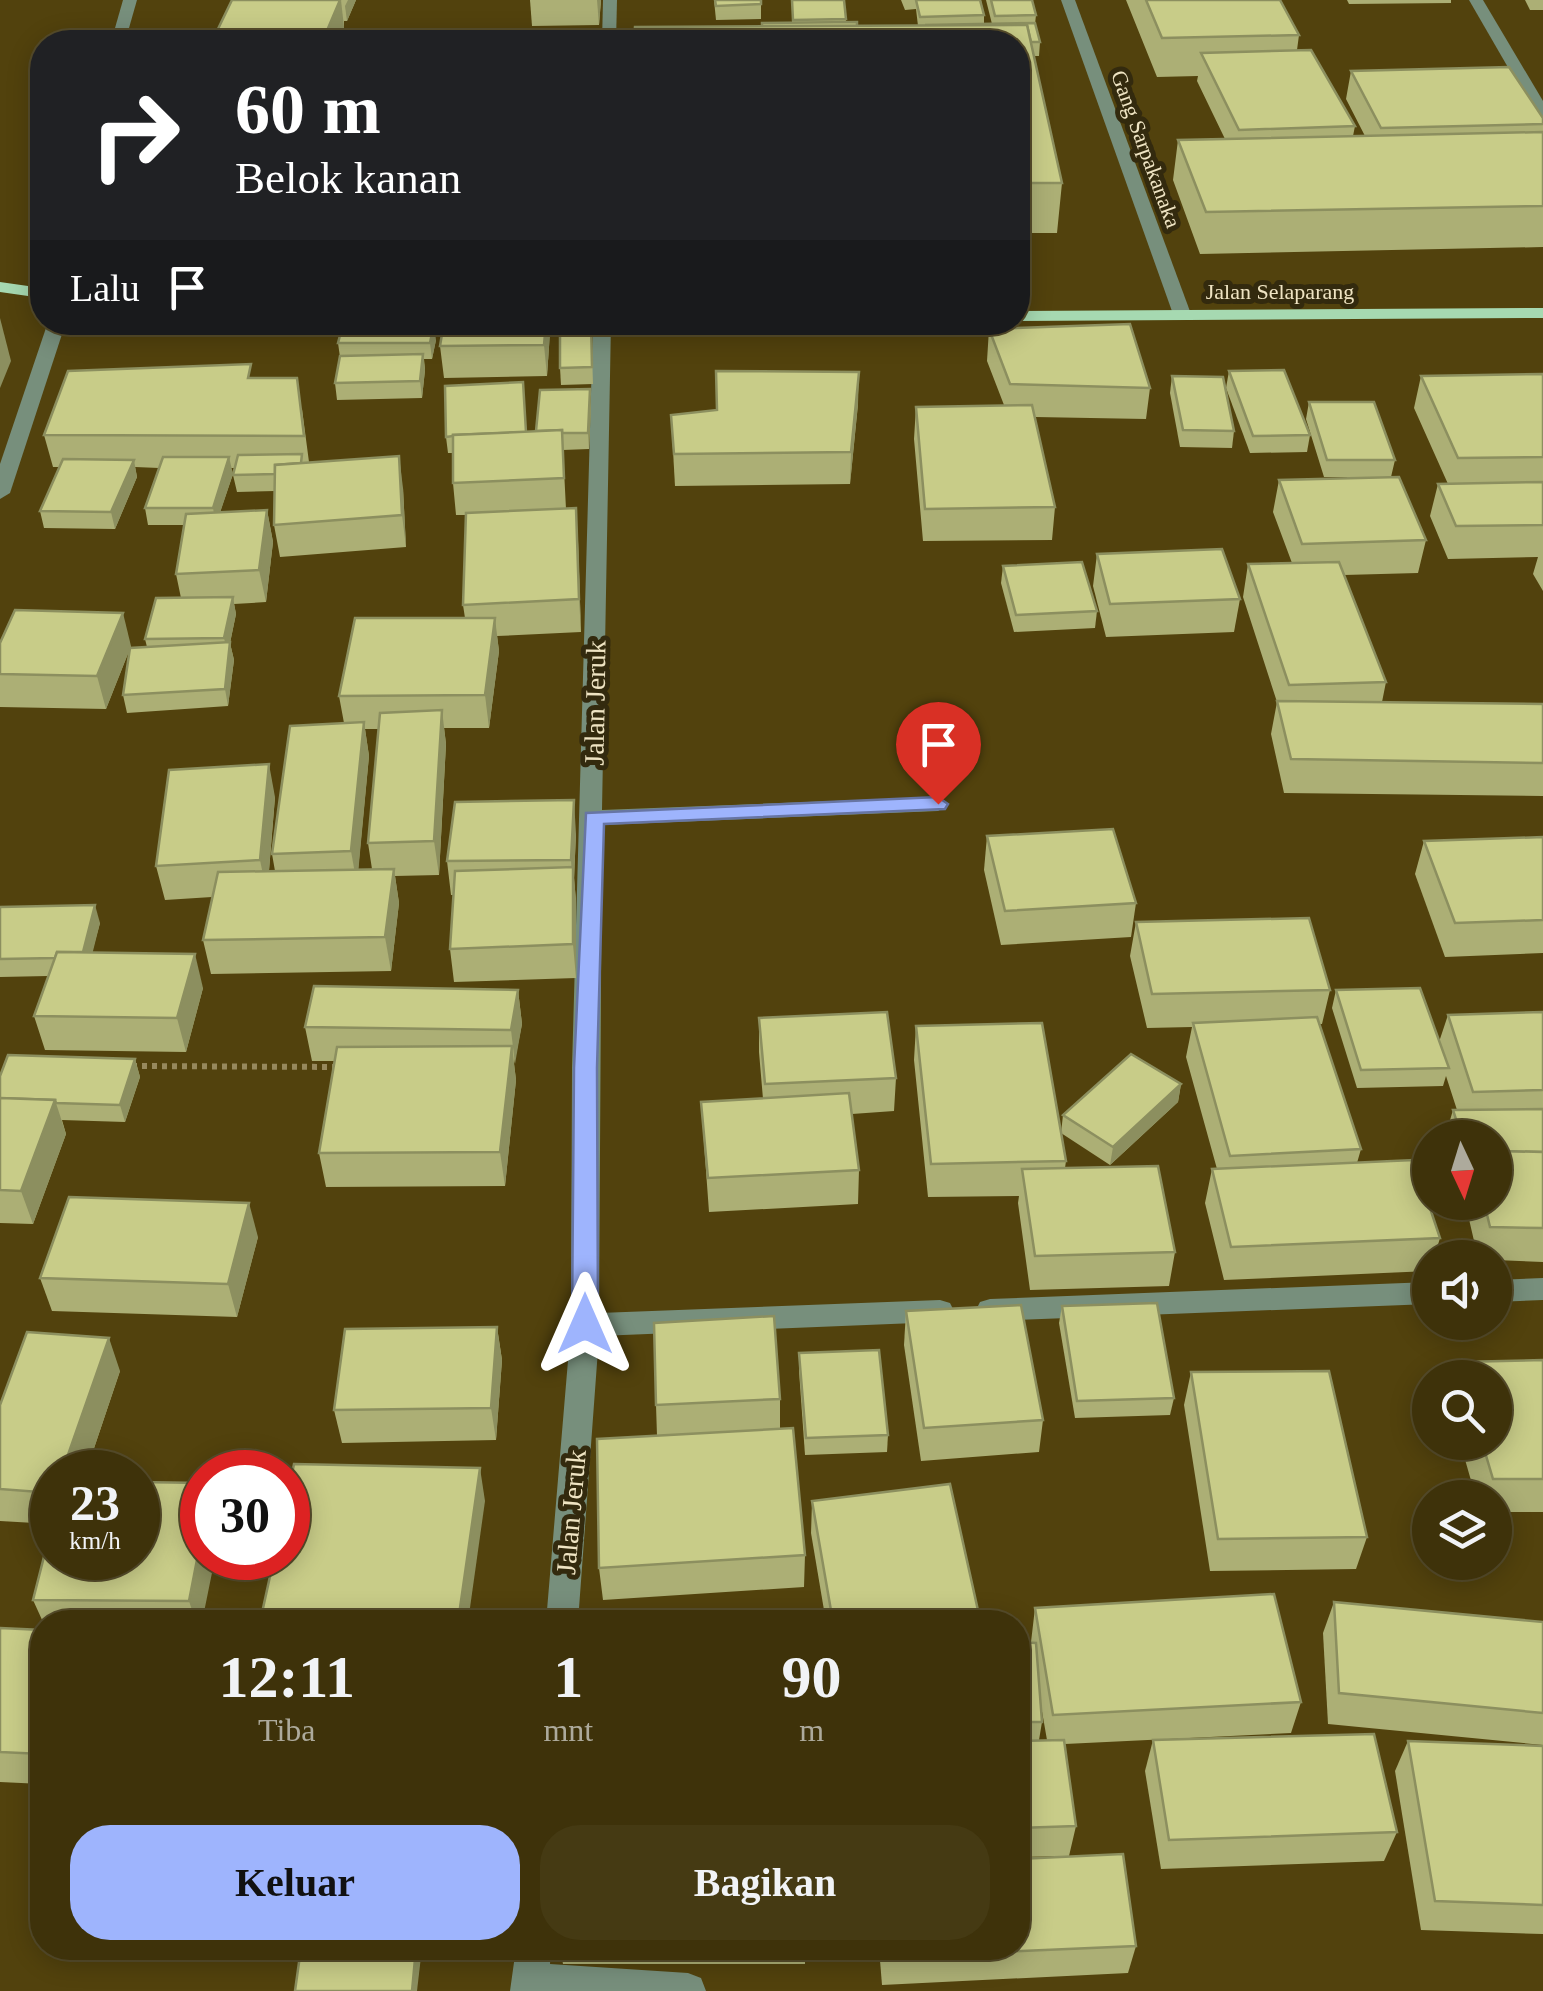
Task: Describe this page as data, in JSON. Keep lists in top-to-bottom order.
{
  "streets": {
    "main road": ["Jalan Selaparang"],
    "street": ["Gang Sarpakanaka", "Jalan Jeruk"]
  },
  "crossings": [
    ["Gang Sarpakanaka", "Jalan Selaparang"]
  ],
  "north": "bottom",
  "page": {
    "turn": ["60 m", "Belok kanan"],
    "then": "Lalu",
    "speed": "23 km/h",
    "limit": "30",
    "eta": [
      "12:11",
      "Tiba",
      "1",
      "mnt",
      "90",
      "m"
    ],
    "buttons": ["Keluar", "Bagikan"]
  }
}
